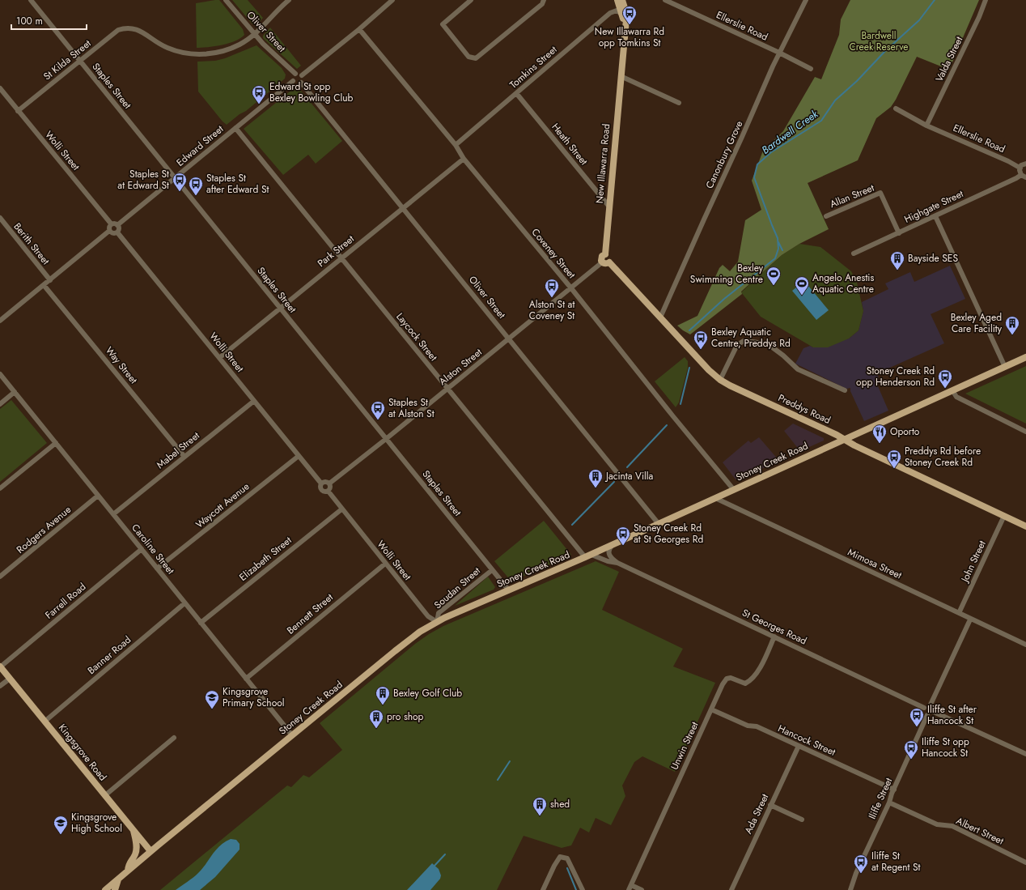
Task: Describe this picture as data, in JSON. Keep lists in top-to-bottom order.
{
  "streets": {
    "main road": [
      "New Illawarra Road",
      "Preddys Road",
      "Stoney Creek Road",
      "Kingsgrove Road"
    ],
    "street": [
      "Ellerslie Road",
      "Oliver Street",
      "Valda Street",
      "St Kilda Street",
      "Tomkins Street",
      "Staples Street",
      "Heath Street",
      "Edward Street",
      "Wolli Street",
      "Canonbury Grove",
      "Allan Street",
      "Highgate Street",
      "Berith Street",
      "Park Street",
      "Coveney Street",
      "Laycock Street",
      "Way Street",
      "Alston Street",
      "Mabel Street",
      "Waycott Avenue",
      "Rodgers Avenue",
      "Caroline Street",
      "Elizabeth Street",
      "John Street",
      "Mimosa Street",
      "Soudan Street",
      "Farrell Road",
      "Bennett Street",
      "St Georges Road",
      "Banner Road",
      "Hancock Street",
      "Unwin Street",
      "Iliffe Street",
      "Ada Street",
      "Albert Street"
    ]
  },
  "crossings": [
    ["Ellerslie Road", "Valda Street"],
    ["Ellerslie Road", "Canonbury Grove"],
    ["Oliver Street", "St Kilda Street"],
    ["Oliver Street", "Edward Street"],
    ["Oliver Street", "Park Street"],
    ["Oliver Street", "Alston Street"],
    ["Oliver Street", "Stoney Creek Road"],
    ["St Kilda Street", "Staples Street"],
    ["St Kilda Street", "Wolli Street"],
    ["Tomkins Street", "Heath Street"],
    ["Tomkins Street", "New Illawarra Road"],
    ["Tomkins Street", "Coveney Street"],
    ["Staples Street", "Edward Street"],
    ["Staples Street", "Park Street"],
    ["Staples Street", "Alston Street"],
    ["Staples Street", "Stoney Creek Road"],
    ["Staples Street", "Soudan Street"],
    ["Heath Street", "New Illawarra Road"],
    ["Edward Street", "Wolli Street"],
    ["Edward Street", "Laycock Street"],
    ["Wolli Street", "Park Street"],
    ["Wolli Street", "Alston Street"],
    ["Wolli Street", "Mabel Street"],
    ["Wolli Street", "Stoney Creek Road"],
    ["Wolli Street", "Waycott Avenue"],
    ["Wolli Street", "Elizabeth Street"],
    ["Wolli Street", "Soudan Street"],
    ["Wolli Street", "Bennett Street"],
    ["Canonbury Grove", "Preddys Road"],
    ["New Illawarra Road", "Preddys Road"],
    ["Allan Street", "Highgate Street"],
    ["Park Street", "Coveney Street"],
    ["Park Street", "Laycock Street"],
    ["Coveney Street", "Alston Street"],
    ["Coveney Street", "Stoney Creek Road"],
    ["Laycock Street", "Alston Street"],
    ["Laycock Street", "Stoney Creek Road"],
    ["Way Street", "Mabel Street"],
    ["Alston Street", "Preddys Road"],
    ["Preddys Road", "Stoney Creek Road"],
    ["Preddys Road", "John Street"],
    ["Mabel Street", "Caroline Street"],
    ["Stoney Creek Road", "Caroline Street"],
    ["Stoney Creek Road", "Mimosa Street"],
    ["Stoney Creek Road", "Soudan Street"],
    ["Stoney Creek Road", "St Georges Road"],
    ["Stoney Creek Road", "Kingsgrove Road"],
    ["Waycott Avenue", "Caroline Street"],
    ["Rodgers Avenue", "Caroline Street"],
    ["Caroline Street", "Elizabeth Street"],
    ["Caroline Street", "Farrell Road"],
    ["Caroline Street", "Bennett Street"],
    ["Caroline Street", "Banner Road"],
    ["John Street", "Mimosa Street"],
    ["Farrell Road", "Kingsgrove Road"],
    ["St Georges Road", "Unwin Street"],
    ["St Georges Road", "Iliffe Street"],
    ["Banner Road", "Kingsgrove Road"],
    ["Hancock Street", "Unwin Street"],
    ["Hancock Street", "Iliffe Street"],
    ["Hancock Street", "Ada Street"],
    ["Iliffe Street", "Albert Street"]
  ],
  "water": ["Bardwell Creek"],
  "parks": ["Bardwell Creek Reserve"],
  "places": {
    "bus stop": [
      "New Illawarra Rd opp Tomkins St",
      "Edward St opp Bexley Bowling Club",
      "Staples St at Edward St",
      "Staples St after Edward St",
      "Alston St at Coveney St",
      "Bexley Aquatic Centre, Preddys Rd",
      "Stoney Creek Rd opp Henderson Rd",
      "Staples St at Alston St",
      "Preddys Rd before Stoney Creek Rd",
      "Stoney Creek Rd at St Georges Rd",
      "Iliffe St after Hancock St",
      "Iliffe St opp Hancock St",
      "Iliffe St at Regent St"
    ],
    "building": [
      "Bayside SES",
      "Bexley Aged Care Facility",
      "Jacinta Villa",
      "Bexley Golf Club",
      "pro shop",
      "shed"
    ],
    "sports": ["Bexley Swimming Centre", "Angelo Anestis Aquatic Centre"],
    "restaurant": ["Oporto"],
    "school or university": ["Kingsgrove Primary School", "Kingsgrove High School"]
  },
  "scale_bar": "100 m"
}
